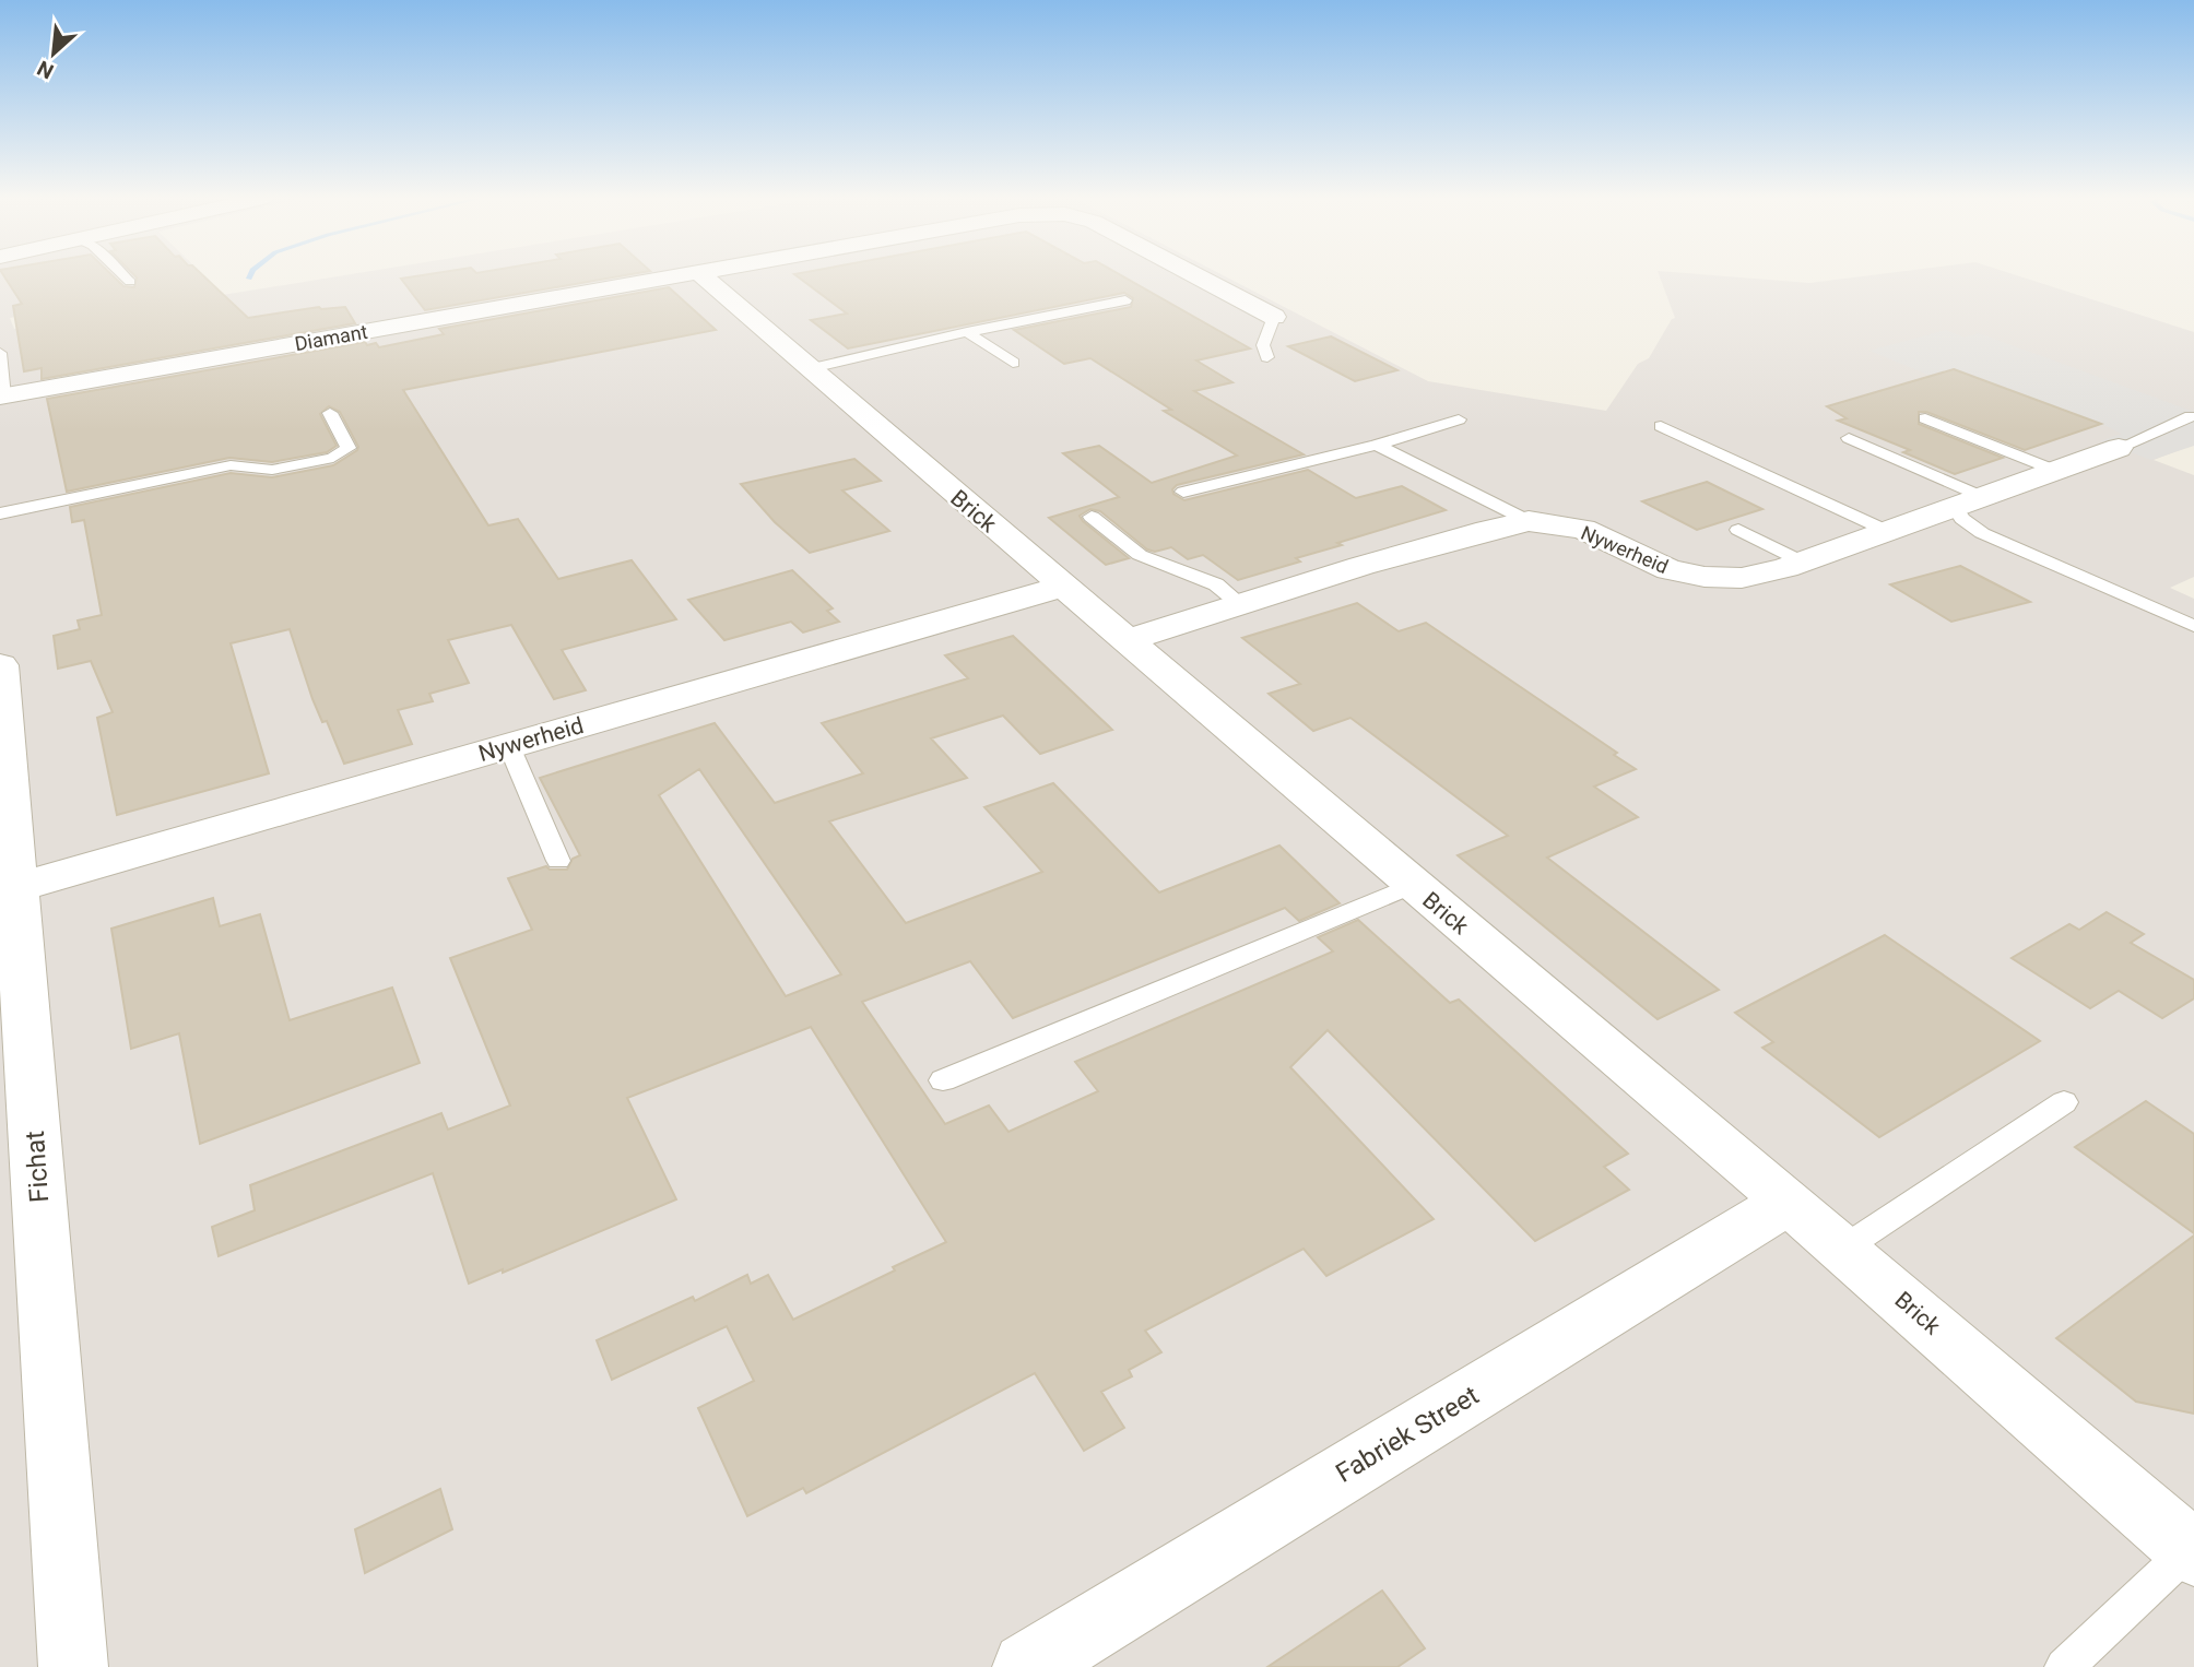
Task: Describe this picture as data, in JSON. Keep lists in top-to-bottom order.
{
  "streets": {
    "street": [
      "Diamant",
      "Brick",
      "Nywerheid",
      "Fichat",
      "Fabriek Street"
    ]
  },
  "crossings": [
    ["Brick", "Nywerheid"],
    ["Brick", "Fabriek Street"],
    ["Nywerheid", "Fichat"]
  ],
  "north": "bottom left"
}
